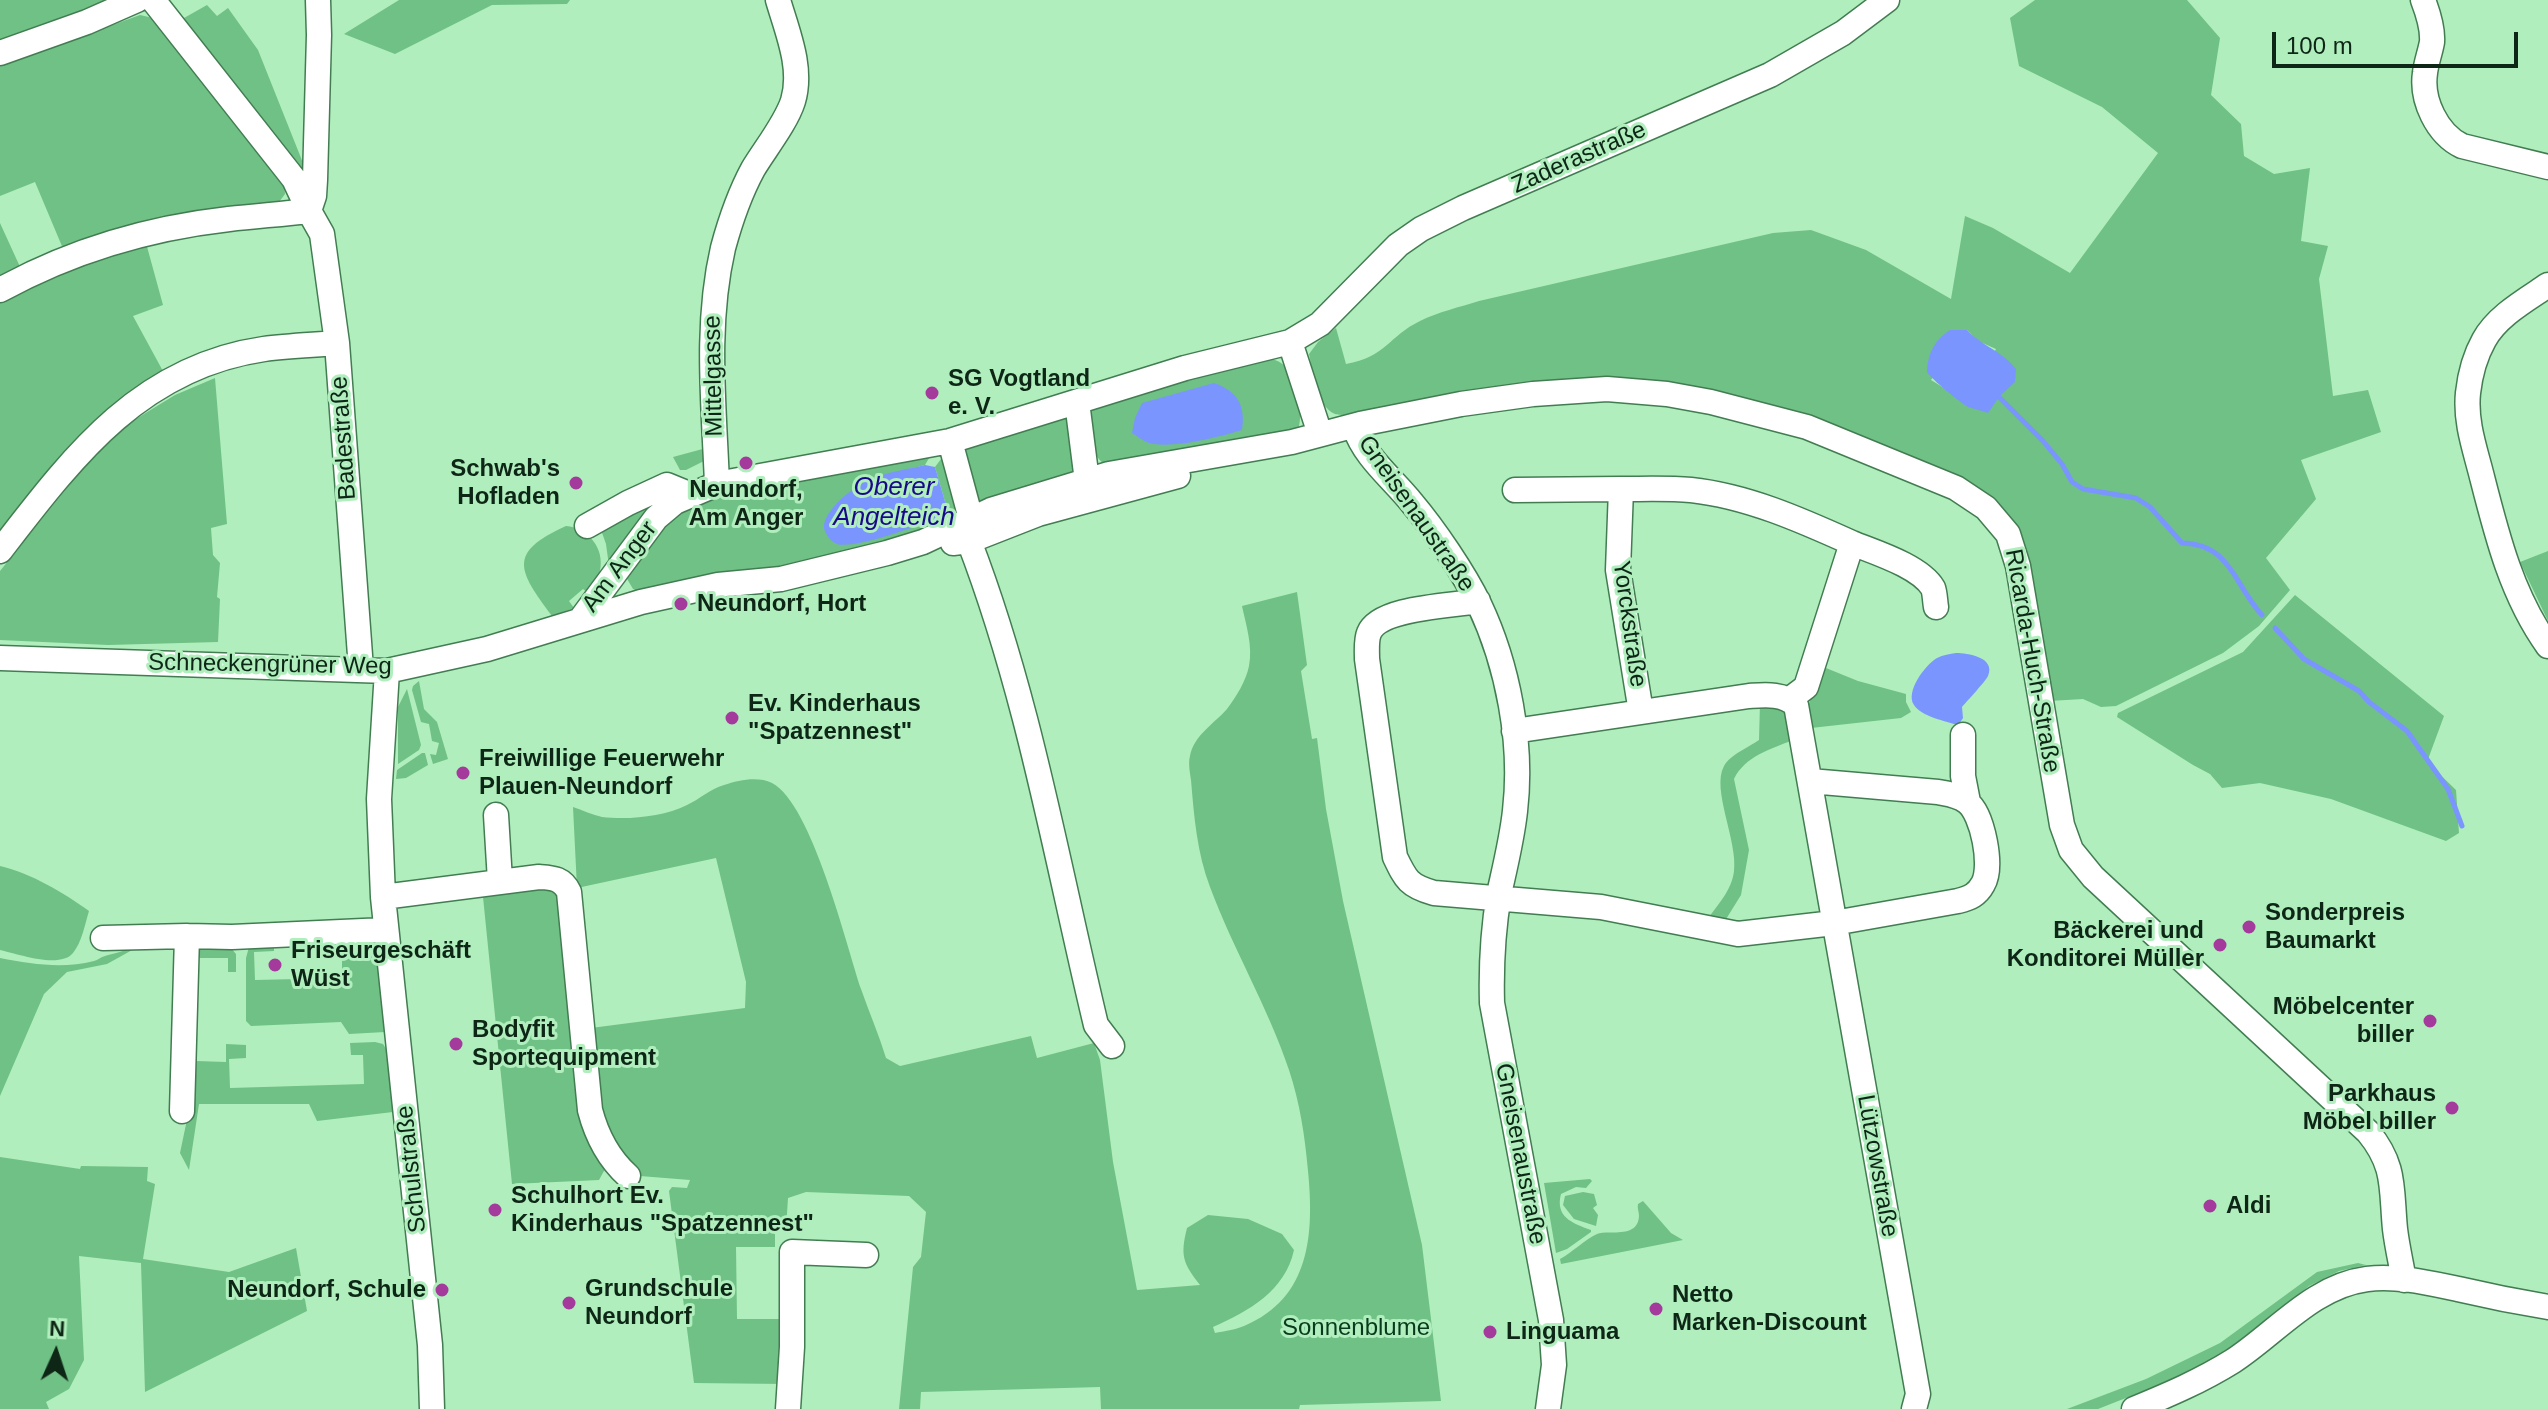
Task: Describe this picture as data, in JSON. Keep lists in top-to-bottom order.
{
  "streets": {
    "street": [
      "Zaderastraße",
      "Mittelgasse",
      "Badestraße",
      "Gneisenaustraße",
      "Am Anger",
      "Yorckstraße",
      "Ricarda-Huch-Straße",
      "Schneckengrüner Weg",
      "Lützowstraße",
      "Schulstraße"
    ]
  },
  "crossings": [
    ["Zaderastraße", "Am Anger"],
    ["Mittelgasse", "Am Anger"],
    ["Badestraße", "Schneckengrüner Weg"],
    ["Gneisenaustraße", "Yorckstraße"],
    ["Gneisenaustraße", "Ricarda-Huch-Straße"],
    ["Am Anger", "Ricarda-Huch-Straße"],
    ["Am Anger", "Schneckengrüner Weg"],
    ["Yorckstraße", "Lützowstraße"],
    ["Schneckengrüner Weg", "Schulstraße"]
  ],
  "water": ["Oberer Angelteich"],
  "parks": ["Sonnenblume"],
  "places": [
    "SG Vogtland e. V.",
    "Neundorf, Am Anger",
    "Schwab's Hofladen",
    "Neundorf, Hort",
    "Ev. Kinderhaus \"Spatzennest\"",
    "Freiwillige Feuerwehr Plauen-Neundorf",
    "Sonderpreis Baumarkt",
    "Bäckerei und Konditorei Müller",
    "Friseurgeschäft Wüst",
    "Möbelcenter biller",
    "Bodyfit Sportequipment",
    "Parkhaus Möbel biller",
    "Aldi",
    "Schulhort Ev. Kinderhaus \"Spatzennest\"",
    "Neundorf, Schule",
    "Grundschule Neundorf",
    "Netto Marken-Discount",
    "Linguama"
  ],
  "scale_bar": "100 m",
  "north": "top"
}
